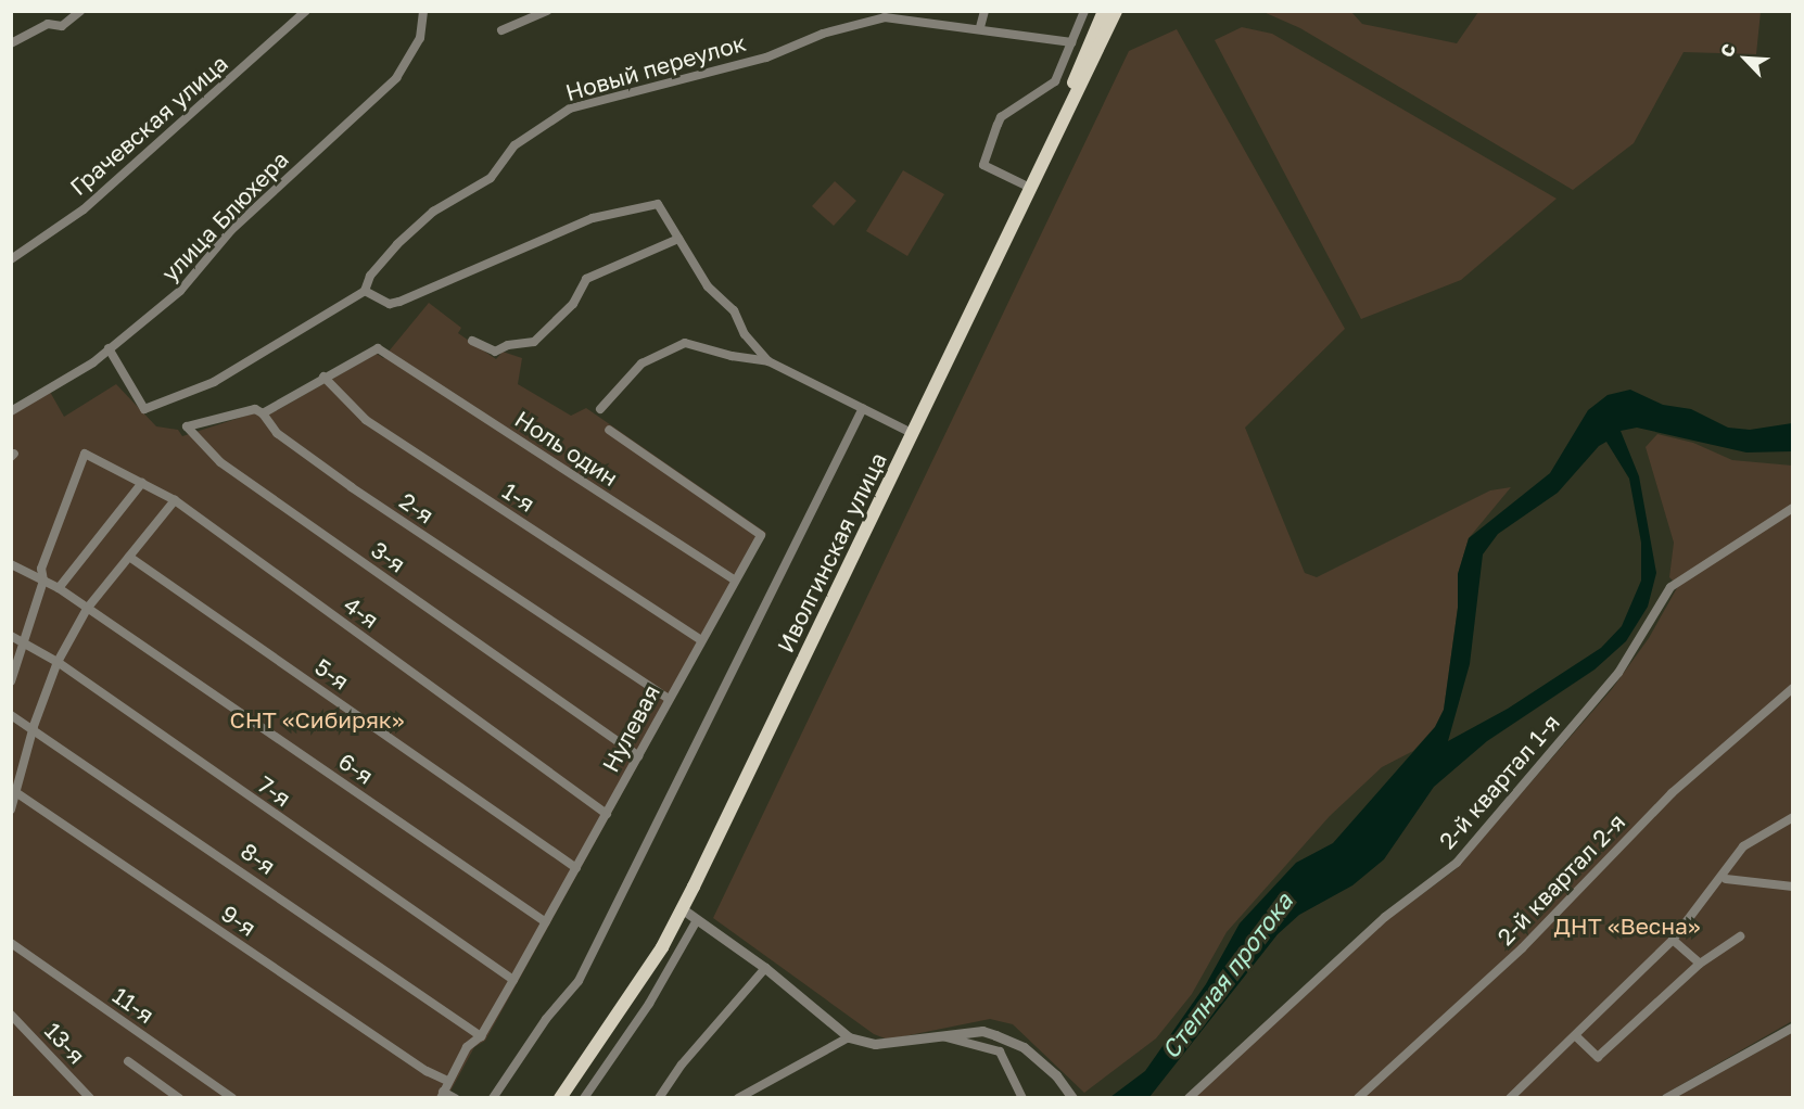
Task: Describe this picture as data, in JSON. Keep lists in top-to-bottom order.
{
  "streets": {
    "main road": ["Иволгинская улица"],
    "street": [
      "Новый переулок",
      "Грачевская улица",
      "улица Блюхера",
      "Ноль один",
      "1-я",
      "2-я",
      "3-я",
      "4-я",
      "5-я",
      "Нулевая",
      "6-я",
      "2-й квартал 1-я",
      "7-я",
      "8-я",
      "2-й квартал 2-я",
      "9-я",
      "11-я",
      "13-я"
    ]
  },
  "crossings": [
    ["Новый переулок", "улица Блюхера"],
    ["Ноль один", "1-я"],
    ["Ноль один", "Нулевая"],
    ["1-я", "Нулевая"],
    ["2-я", "3-я"],
    ["2-я", "Нулевая"],
    ["3-я", "Нулевая"],
    ["4-я", "Нулевая"],
    ["4-я", "6-я"],
    ["5-я", "Нулевая"],
    ["Нулевая", "6-я"],
    ["Нулевая", "7-я"],
    ["Нулевая", "8-я"],
    ["Нулевая", "9-я"]
  ],
  "water": ["Степная протока"],
  "parks": ["СНТ «Сибиряк»", "ДНТ «Весна»"],
  "north": "top left"
}
